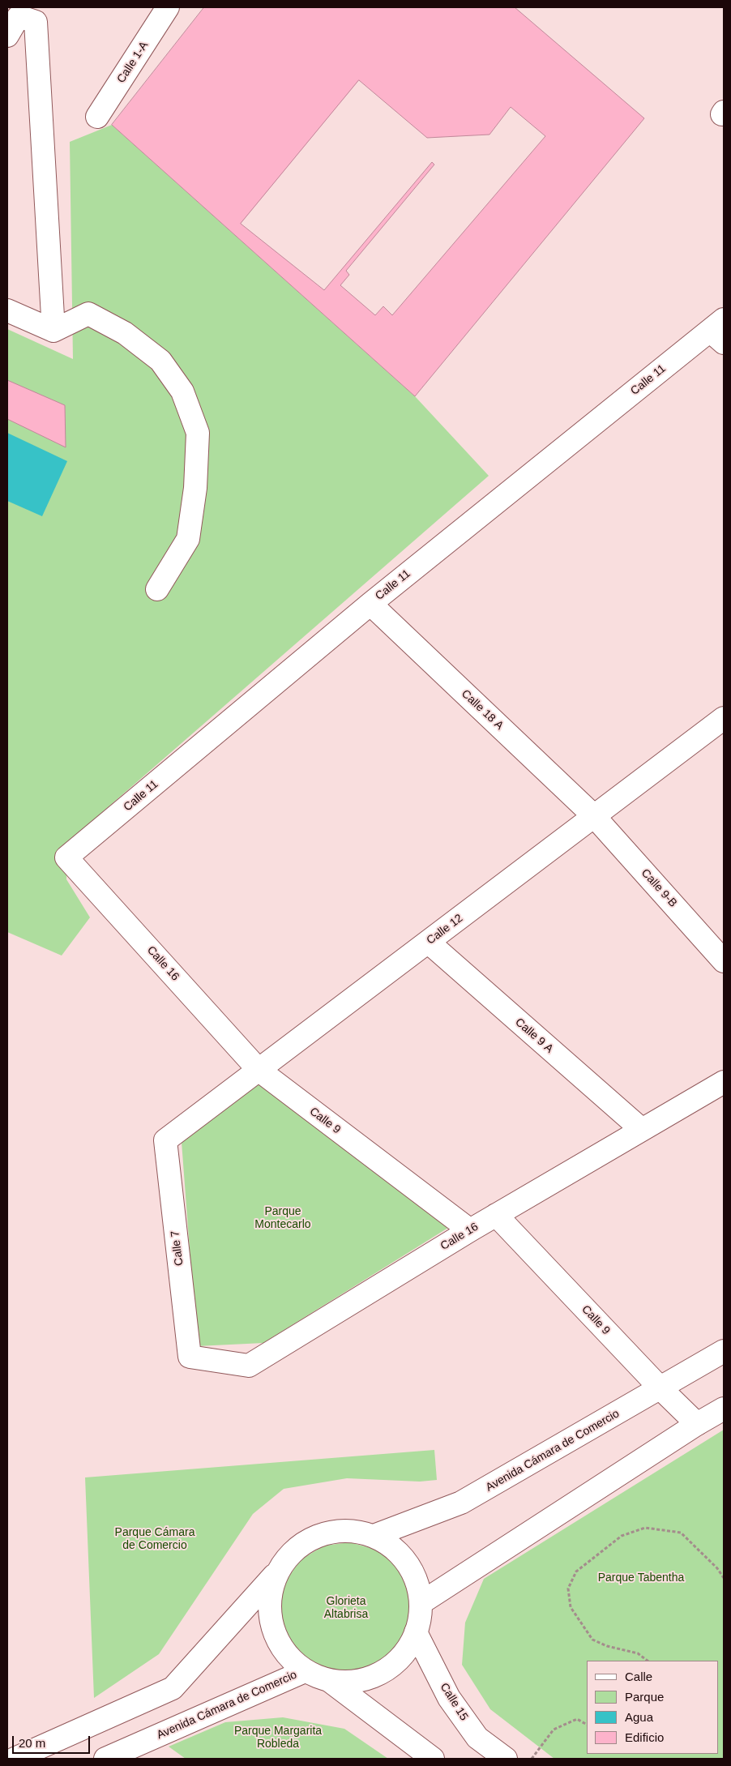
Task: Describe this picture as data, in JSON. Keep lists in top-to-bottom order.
{
  "streets": {
    "street": [
      "Calle 1-A",
      "Calle 11",
      "Calle 18 A",
      "Calle 9-B",
      "Calle 12",
      "Calle 16",
      "Calle 9 A",
      "Calle 9",
      "Calle 7",
      "Avenida Cámara de Comercio",
      "Calle 15"
    ]
  },
  "crossings": [
    ["Calle 11", "Calle 18 A"],
    ["Calle 11", "Calle 16"],
    ["Calle 18 A", "Calle 9-B"],
    ["Calle 18 A", "Calle 12"],
    ["Calle 9-B", "Calle 12"],
    ["Calle 12", "Calle 16"],
    ["Calle 12", "Calle 9 A"],
    ["Calle 12", "Calle 9"],
    ["Calle 12", "Calle 7"],
    ["Calle 16", "Calle 9 A"],
    ["Calle 16", "Calle 9"],
    ["Calle 16", "Calle 7"],
    ["Calle 9", "Avenida Cámara de Comercio"]
  ],
  "parks": [
    "Parque Montecarlo",
    "Parque Cámara de Comercio",
    "Parque Tabentha",
    "Glorieta Altabrisa",
    "Parque Margarita Robleda"
  ],
  "legend": [
    "Calle",
    "Parque",
    "Agua",
    "Edificio"
  ],
  "scale_bar": "20 m"
}
